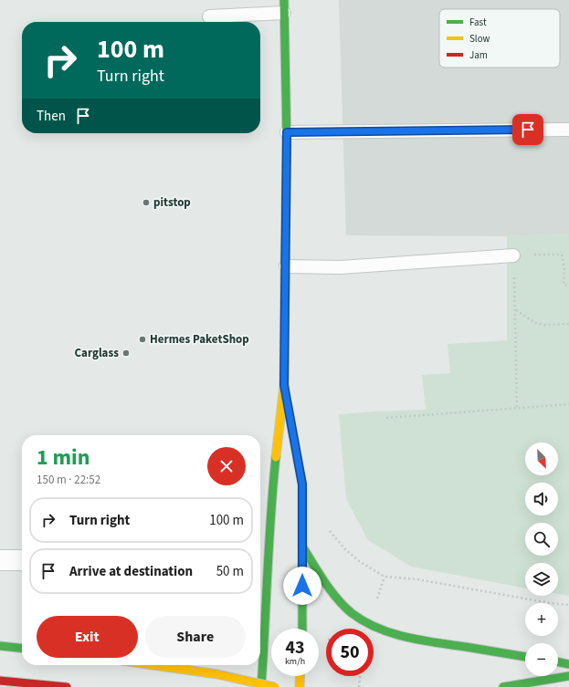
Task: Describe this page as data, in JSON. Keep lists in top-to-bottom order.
{
  "places": ["pitstop", "Hermes PaketShop", "Carglass"],
  "legend": ["Fast", "Slow", "Jam"],
  "north": "bottom right",
  "page": {
    "turn": ["100 m", "Turn right"],
    "then": "Then",
    "heading": ["1 min", "150 m · 22:52"],
    "map_buttons": ["+", "−"],
    "list": [
      {
        "name": "Turn right",
        "value": "100 m"
      },
      {
        "name": "Arrive at destination",
        "value": "50 m"
      }
    ],
    "buttons": ["Exit", "Share"],
    "speed": "43 km/h",
    "limit": "50"
  }
}
